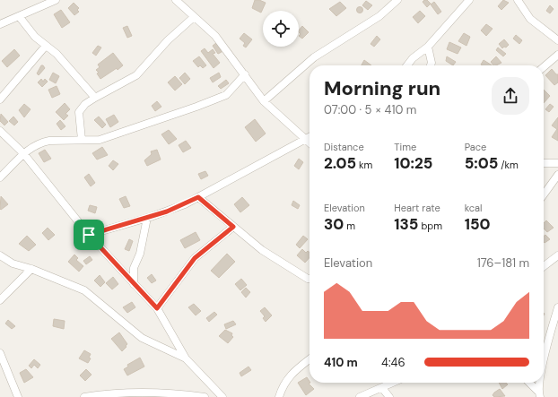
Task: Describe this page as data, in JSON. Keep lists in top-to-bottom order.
{
  "page": {
    "heading": ["Morning run", "07:00 · 5 × 410 m"],
    "stats": [
      ["Distance", "2.05 km"],
      ["Time", "10:25"],
      ["Pace", "5:05 /km"],
      ["Elevation", "30 m"],
      ["Heart rate", "135 bpm"],
      ["kcal", "150"]
    ],
    "chart": ["Elevation", "176–181 m"],
    "list": [
      {
        "name": "410 m",
        "note": "4:46"
      }
    ]
  }
}
